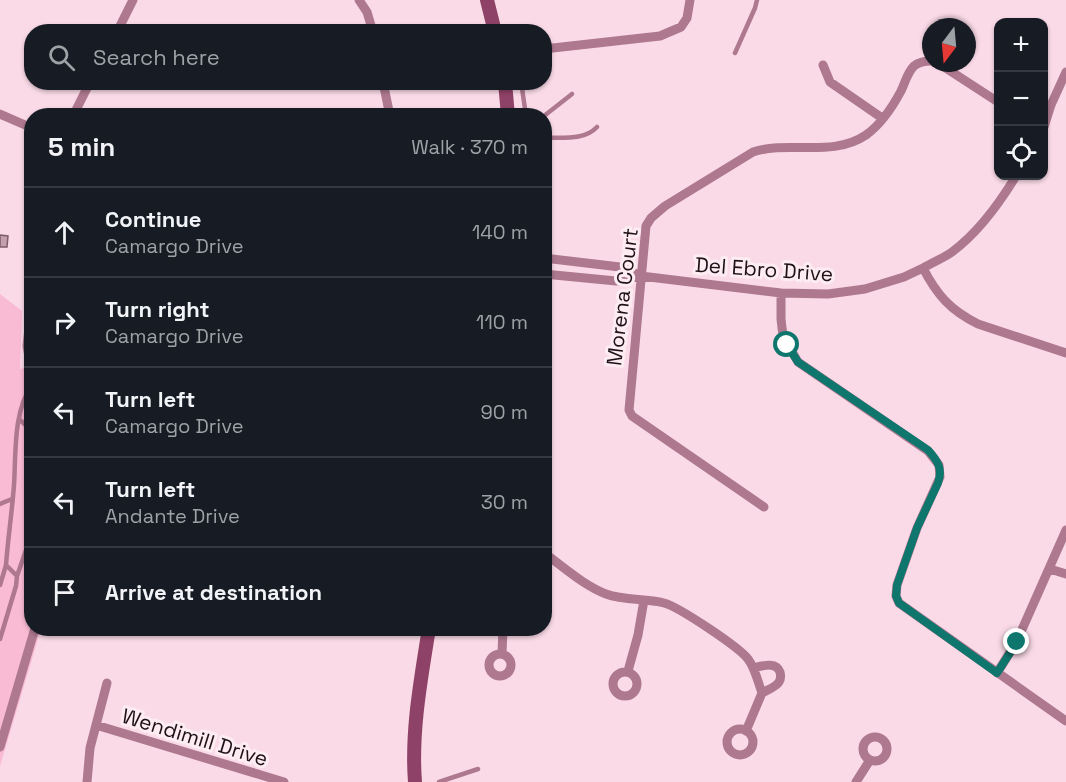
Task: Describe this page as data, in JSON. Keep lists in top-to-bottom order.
{
  "streets": {
    "street": ["Del Ebro Drive", "Morena Court", "Wendimill Drive"]
  },
  "crossings": [
    ["Del Ebro Drive", "Morena Court"]
  ],
  "north": "bottom",
  "page": {
    "map_buttons": ["+", "−"],
    "search": "Search here",
    "heading": ["5 min", "Walk · 370 m"],
    "list": [
      ["Continue", "Camargo Drive", "140 m"],
      ["Turn right", "Camargo Drive", "110 m"],
      ["Turn left", "Camargo Drive", "90 m"],
      ["Turn left", "Andante Drive", "30 m"],
      "Arrive at destination"
    ]
  }
}
